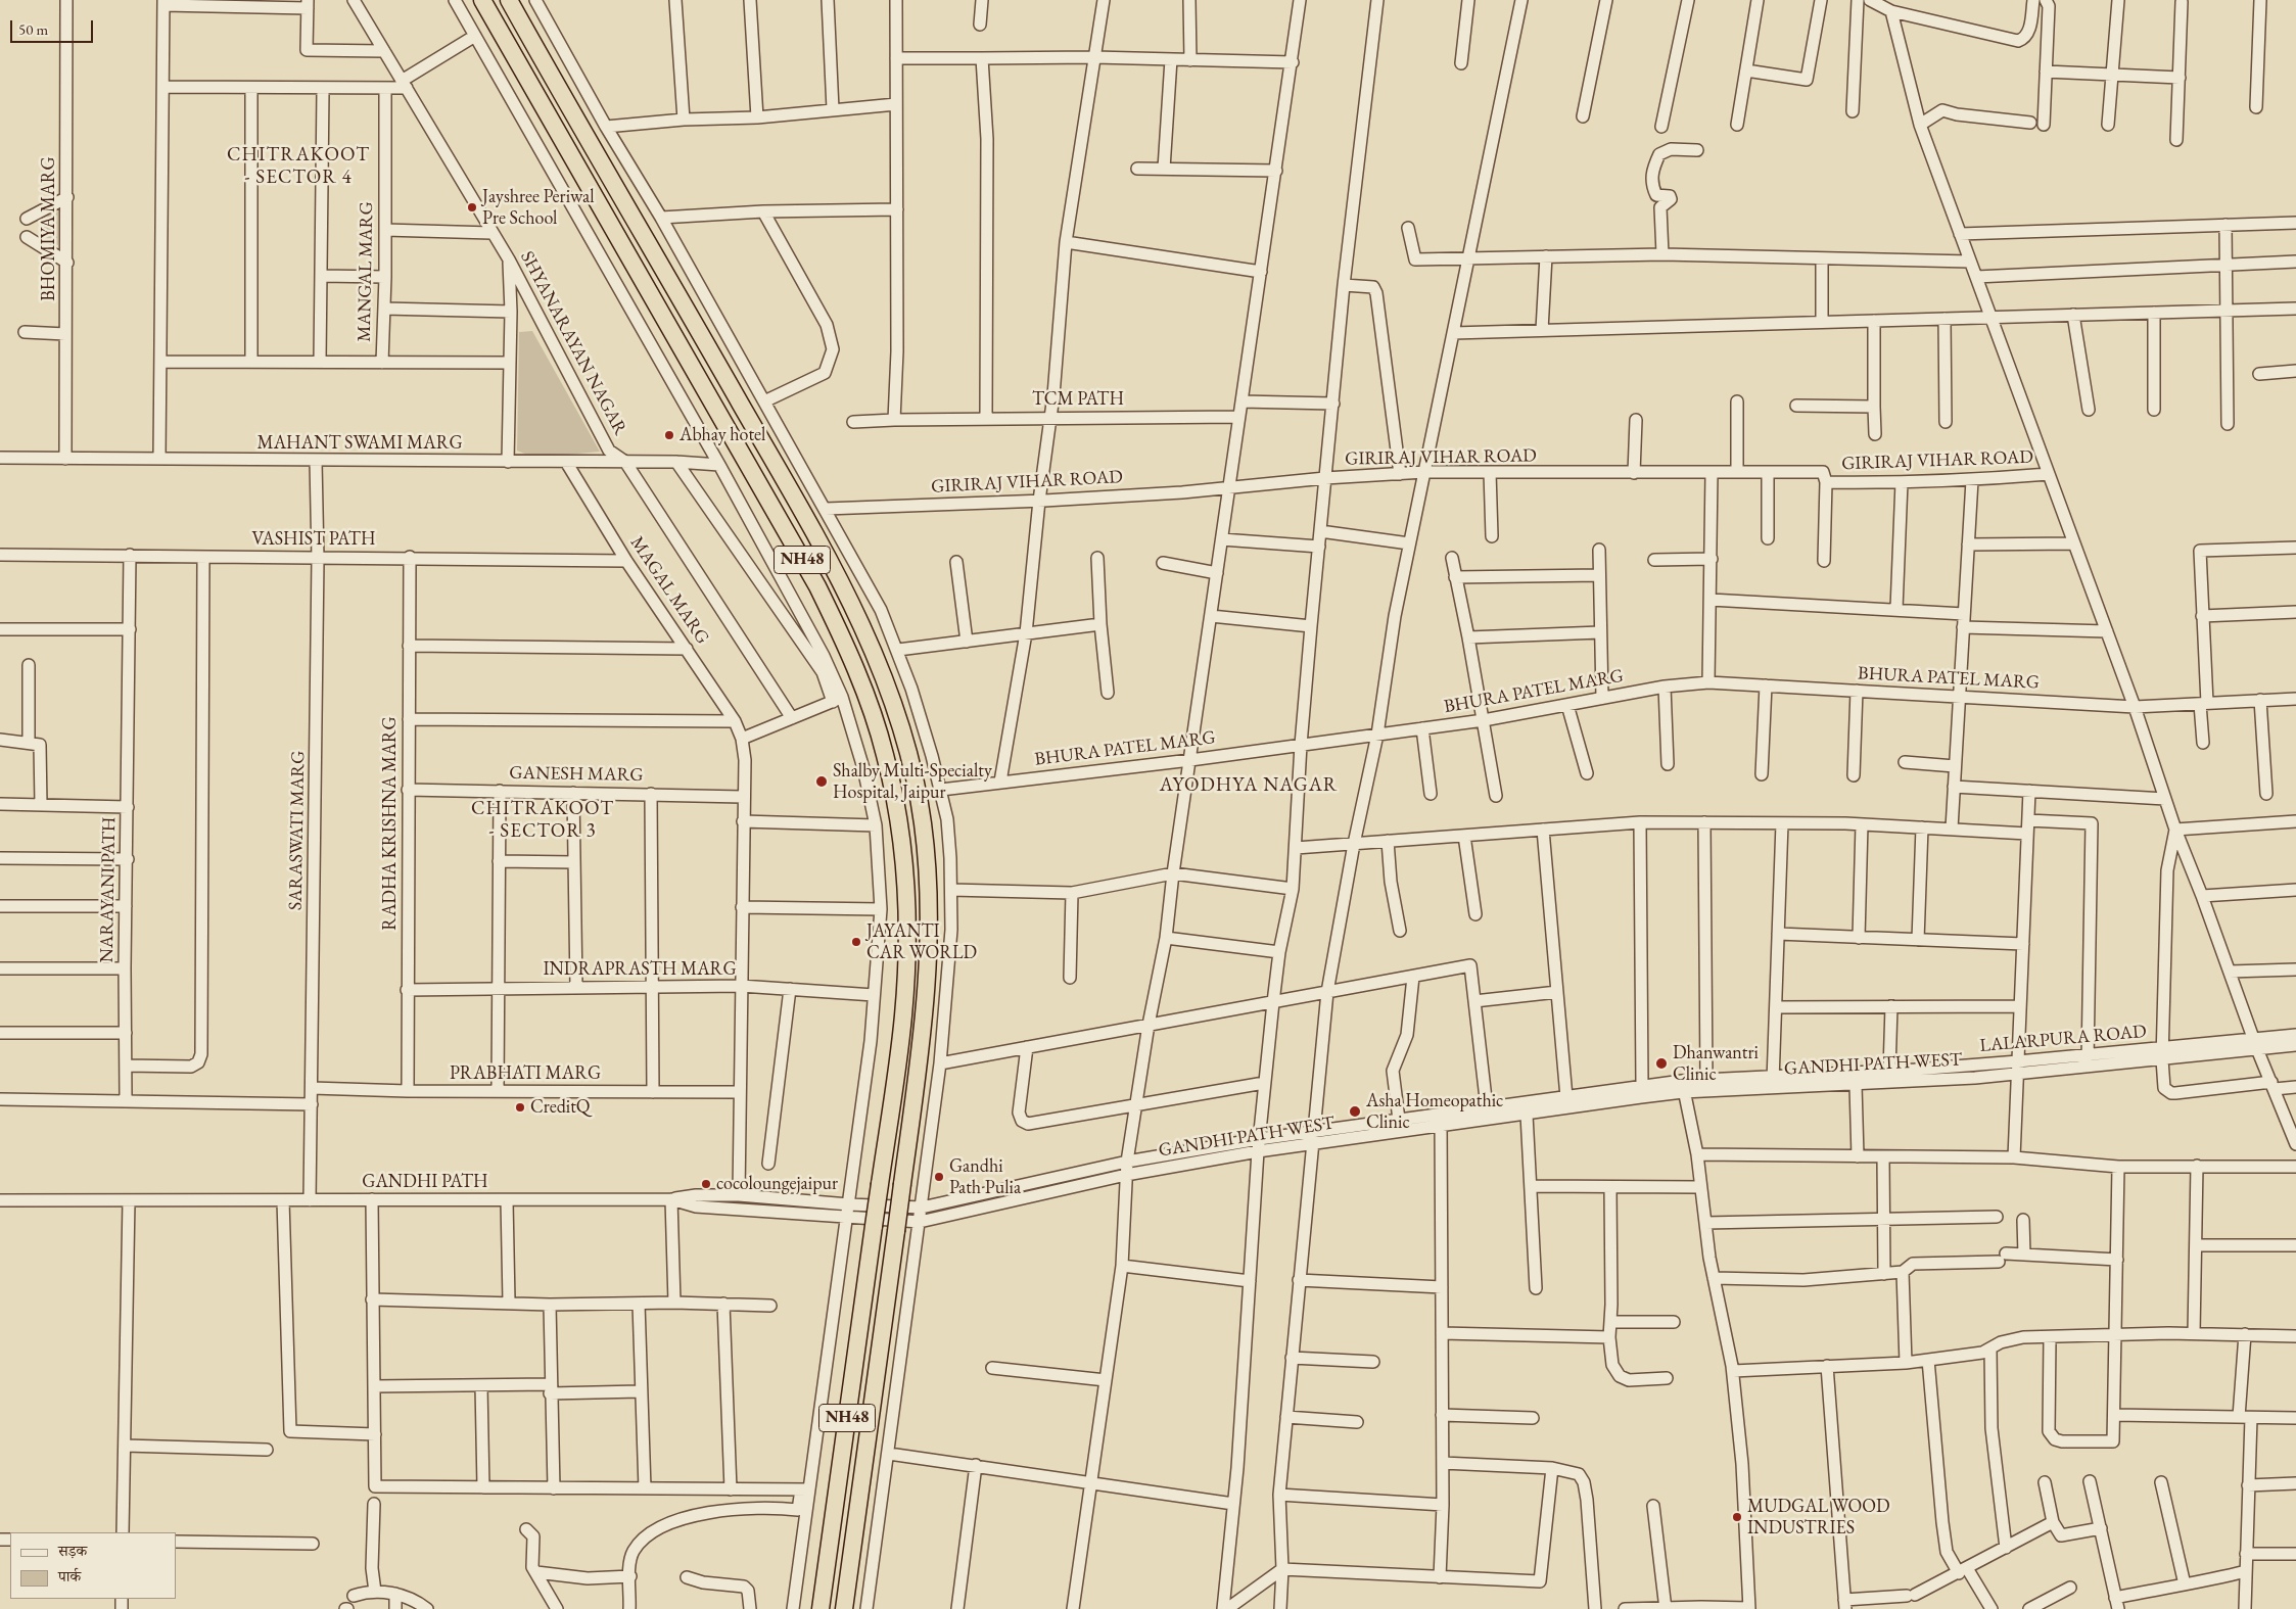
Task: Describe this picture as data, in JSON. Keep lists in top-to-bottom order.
{
  "streets": {
    "highway": ["NH48"],
    "street": [
      "BHOMIYA MARG",
      "MANGAL MARG",
      "SHYANARAYAN NAGAR",
      "TCM PATH",
      "MAHANT SWAMI MARG",
      "GIRIRAJ VIHAR ROAD",
      "VASHIST PATH",
      "MAGAL MARG",
      "BHURA PATEL MARG",
      "GANESH MARG",
      "RADHA KRISHNA MARG",
      "SARASWATI MARG",
      "NARAYANI PATH",
      "INDRAPRASTH MARG",
      "LALARPURA ROAD",
      "GANDHI PATH WEST",
      "PRABHATI MARG",
      "GANDHI PATH"
    ]
  },
  "crossings": [
    ["BHOMIYA MARG", "MAHANT SWAMI MARG"],
    ["SHYANARAYAN NAGAR", "MAHANT SWAMI MARG"],
    ["MAHANT SWAMI MARG", "MAGAL MARG"],
    ["MAHANT SWAMI MARG", "SARASWATI MARG"],
    ["VASHIST PATH", "MAGAL MARG"],
    ["VASHIST PATH", "RADHA KRISHNA MARG"],
    ["VASHIST PATH", "SARASWATI MARG"],
    ["VASHIST PATH", "NARAYANI PATH"],
    ["MAGAL MARG", "GANESH MARG"],
    ["MAGAL MARG", "INDRAPRASTH MARG"],
    ["MAGAL MARG", "PRABHATI MARG"],
    ["GANESH MARG", "RADHA KRISHNA MARG"],
    ["RADHA KRISHNA MARG", "INDRAPRASTH MARG"],
    ["RADHA KRISHNA MARG", "PRABHATI MARG"],
    ["SARASWATI MARG", "PRABHATI MARG"],
    ["SARASWATI MARG", "GANDHI PATH"],
    ["LALARPURA ROAD", "GANDHI PATH WEST"],
    ["GANDHI PATH WEST", "GANDHI PATH"]
  ],
  "districts": ["CHITRAKOOT - SECTOR 4", "AYODHYA NAGAR", "CHITRAKOOT - SECTOR 3"],
  "places": [
    "Jayshree Periwal Pre School",
    "Abhay hotel",
    "Shalby Multi-Specialty Hospital, Jaipur",
    "JAYANTI CAR WORLD",
    "Dhanwantri Clinic",
    "CreditQ",
    "Asha Homeopathic Clinic",
    "Gandhi Path Pulia",
    "cocoloungejaipur",
    "MUDGAL WOOD INDUSTRIES"
  ],
  "legend": ["सड़क", "पार्क"],
  "scale_bar": "50 m"
}
